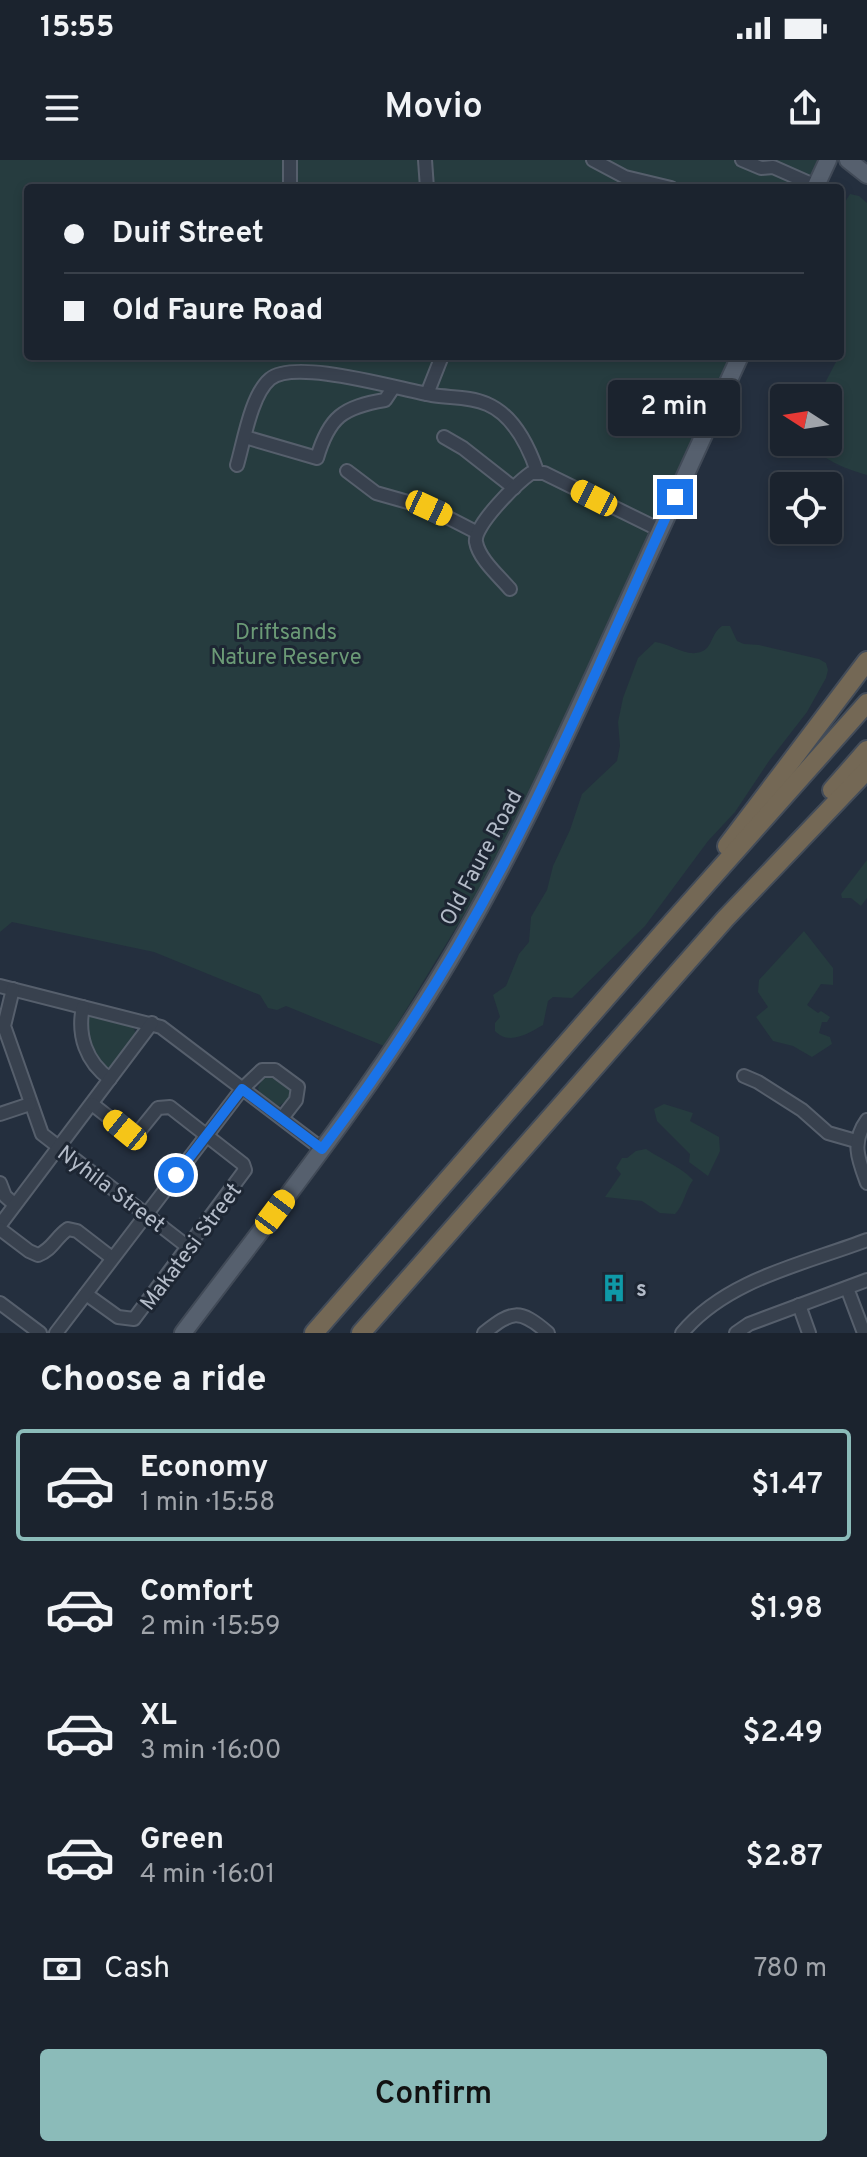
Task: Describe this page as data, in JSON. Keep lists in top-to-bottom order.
{
  "streets": {
    "main road": ["Old Faure Road"],
    "street": ["Nyhila Street", "Makatesi Street"]
  },
  "crossings": [
    ["Nyhila Street", "Makatesi Street"]
  ],
  "parks": ["Driftsands Nature Reserve"],
  "places": {
    "building": ["s"]
  },
  "north": "left",
  "page": {
    "status": "15:55",
    "header": "Movio",
    "banner": ["Duif Street", "Old Faure Road"],
    "bubble": "2 min",
    "heading": "Choose a ride",
    "list": [
      {
        "name": "Economy",
        "note": "1 min · 15:58",
        "value": "$1.47"
      },
      {
        "name": "Comfort",
        "note": "2 min · 15:59",
        "value": "$1.98"
      },
      {
        "name": "XL",
        "note": "3 min · 16:00",
        "value": "$2.49"
      },
      {
        "name": "Green",
        "note": "4 min · 16:01",
        "value": "$2.87"
      }
    ],
    "pay": ["Cash", "780 m"],
    "buttons": "Confirm"
  }
}
